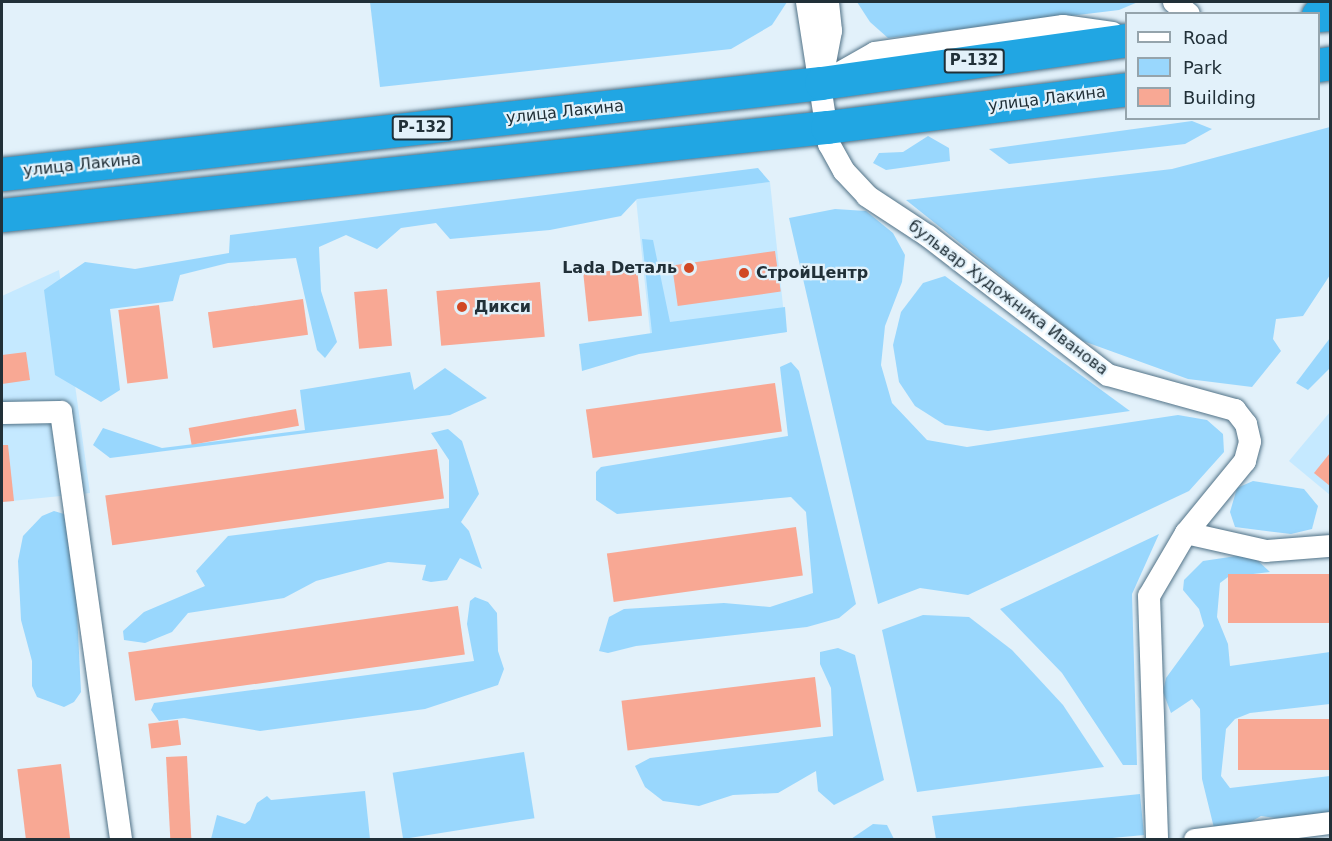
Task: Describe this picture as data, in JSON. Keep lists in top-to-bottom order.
{
  "streets": {
    "highway": ["Р-132", "улица Лакина"],
    "street": ["бульвар Художника Иванова"]
  },
  "crossings": [
    ["улица Лакина", "бульвар Художника Иванова"]
  ],
  "places": ["Lada Dеталь", "СтройЦентр", "Дикси"],
  "legend": ["Road", "Park", "Building"]
}
